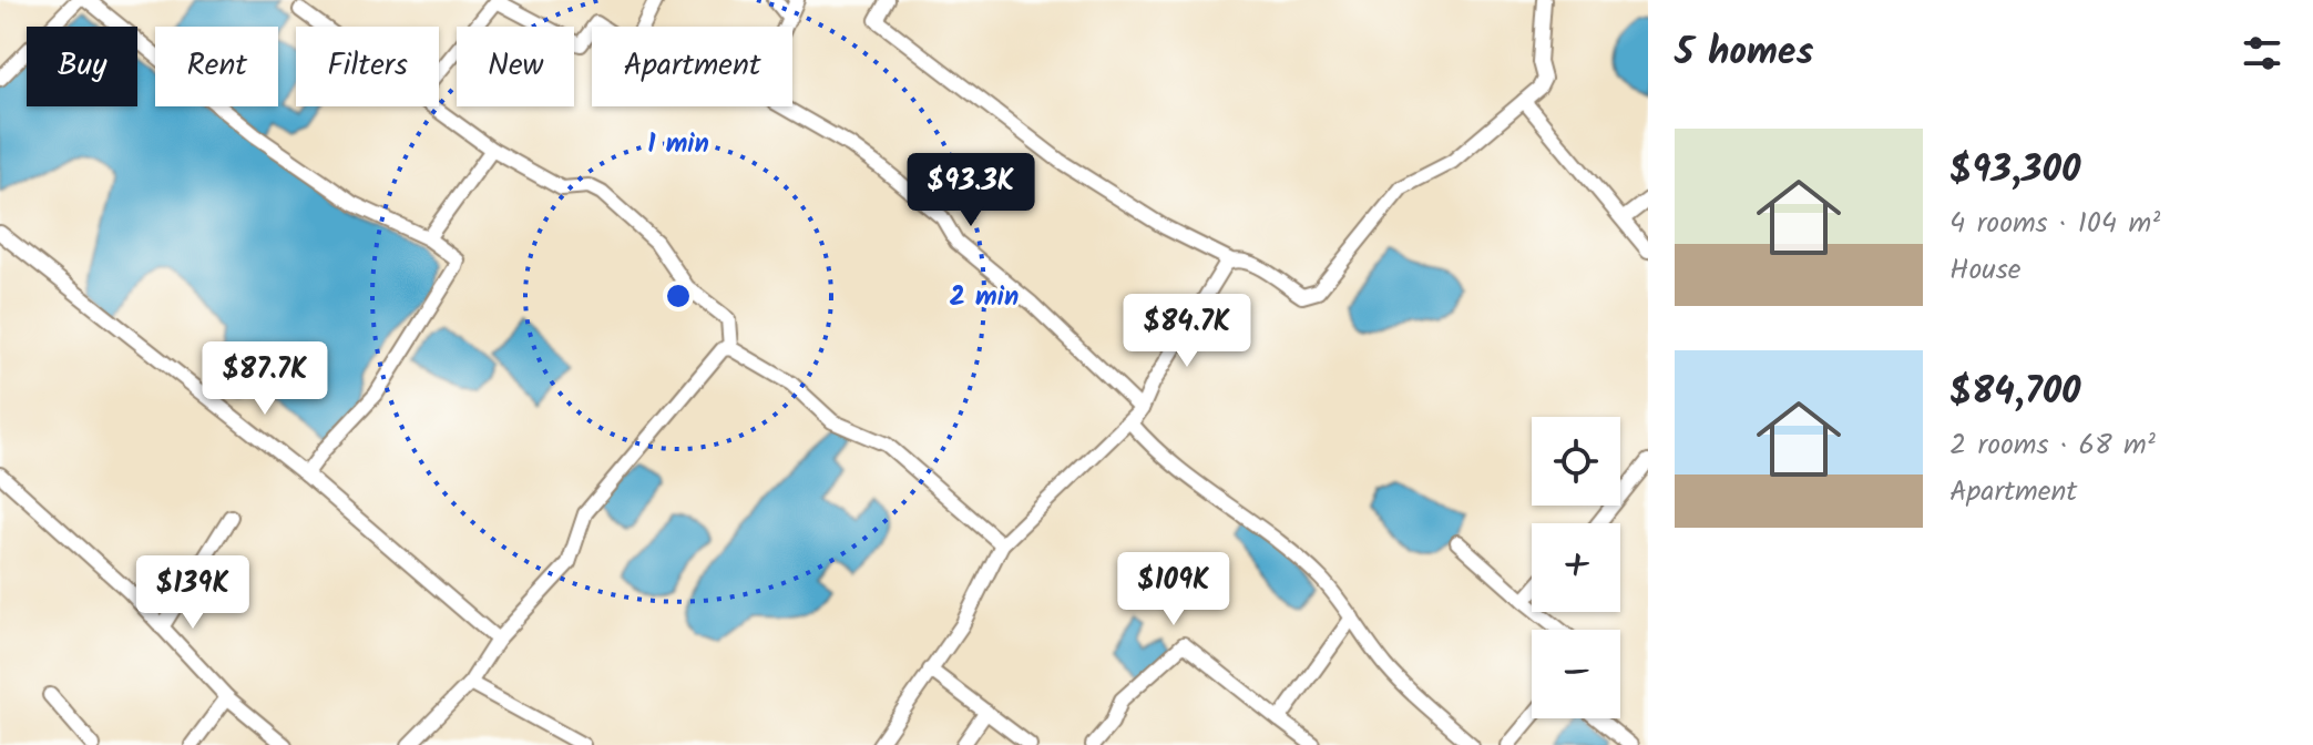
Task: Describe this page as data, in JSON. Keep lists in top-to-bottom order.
{
  "page": {
    "heading": "5 homes",
    "chip": [
      "Buy",
      "Rent",
      "Filters",
      "New",
      "Apartment"
    ],
    "list": [
      {
        "name": "$93,300",
        "note": "4 rooms · 104 m² · House"
      },
      {
        "name": "$84,700",
        "note": "2 rooms · 68 m² · Apartment"
      }
    ],
    "price": [
      "$93.3K",
      "$84.7K",
      "$87.7K",
      "$109K",
      "$139K"
    ],
    "map_buttons": ["+", "−"]
  },
  "rings": ["1 min", "2 min"]
}
